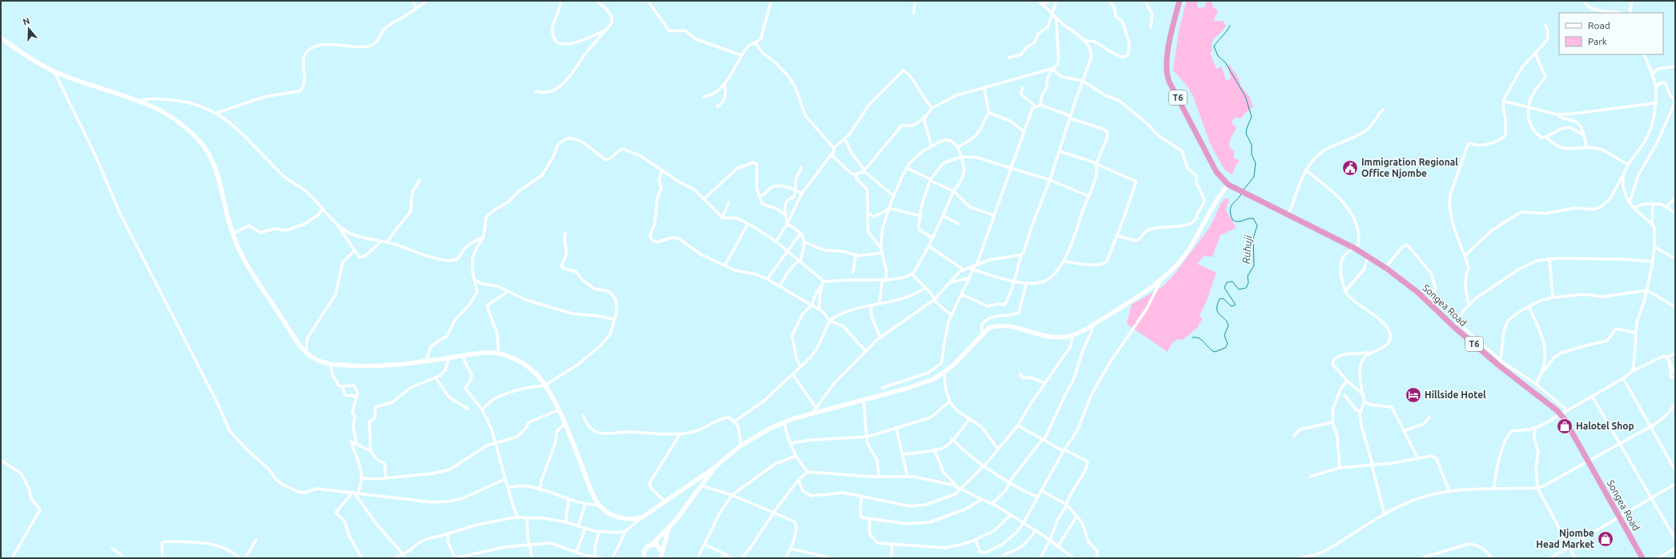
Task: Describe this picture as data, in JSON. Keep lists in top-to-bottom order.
{
  "streets": {
    "highway": ["T6", "Songea Road"]
  },
  "crossings": [
    ["T6", "Songea Road"]
  ],
  "water": ["Ruhuji"],
  "places": {
    "public building": ["Immigration Regional Office Njombe"],
    "hotel": ["Hillside Hotel"],
    "shop": ["Halotel Shop", "Njombe Head Market"]
  },
  "legend": ["Road", "Park"],
  "north": "top"
}
